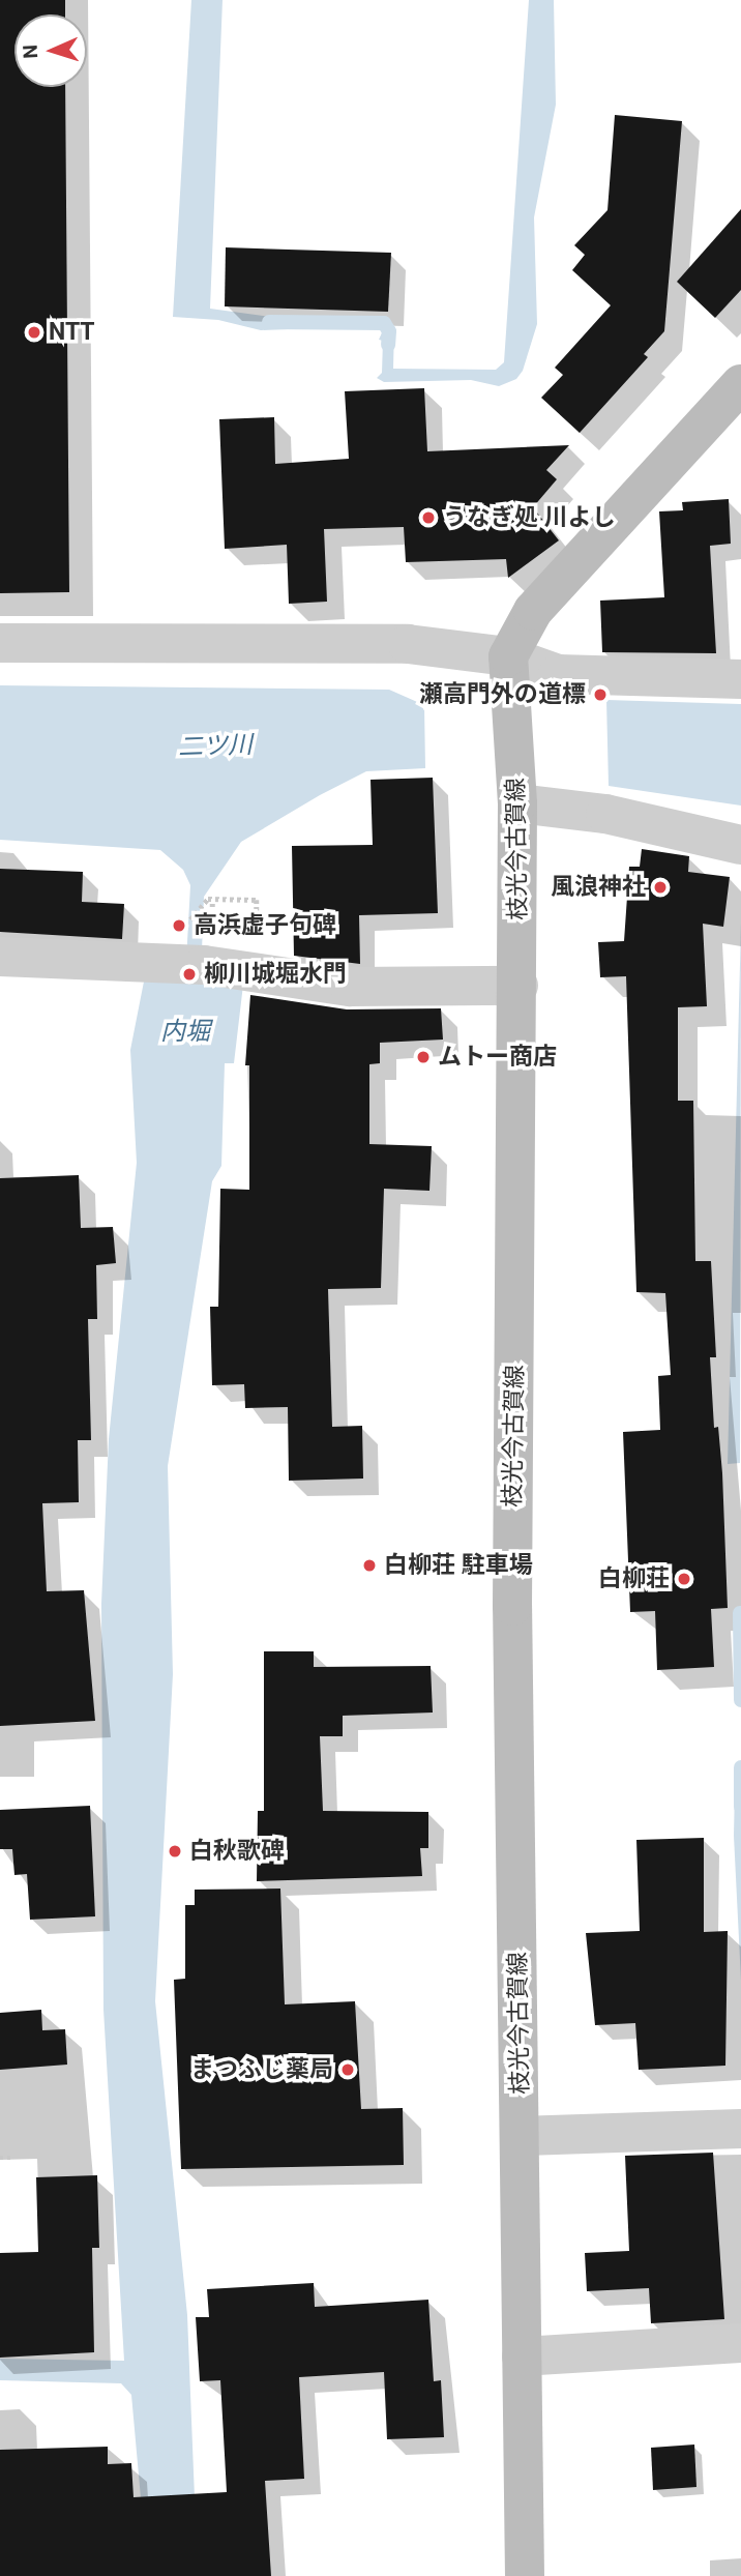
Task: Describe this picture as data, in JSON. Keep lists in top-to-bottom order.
{
  "streets": {
    "main road": ["枝光今古賀線"]
  },
  "water": ["二ツ川", "内堀"],
  "places": [
    "NTT",
    "うなぎ処 川よし",
    "瀬高門外の道標",
    "風浪神社",
    "高浜虚子句碑",
    "柳川城堀水門",
    "ムトー商店",
    "白柳荘 駐車場",
    "白柳荘",
    "白秋歌碑",
    "まつふじ薬局"
  ],
  "north": "left"
}
